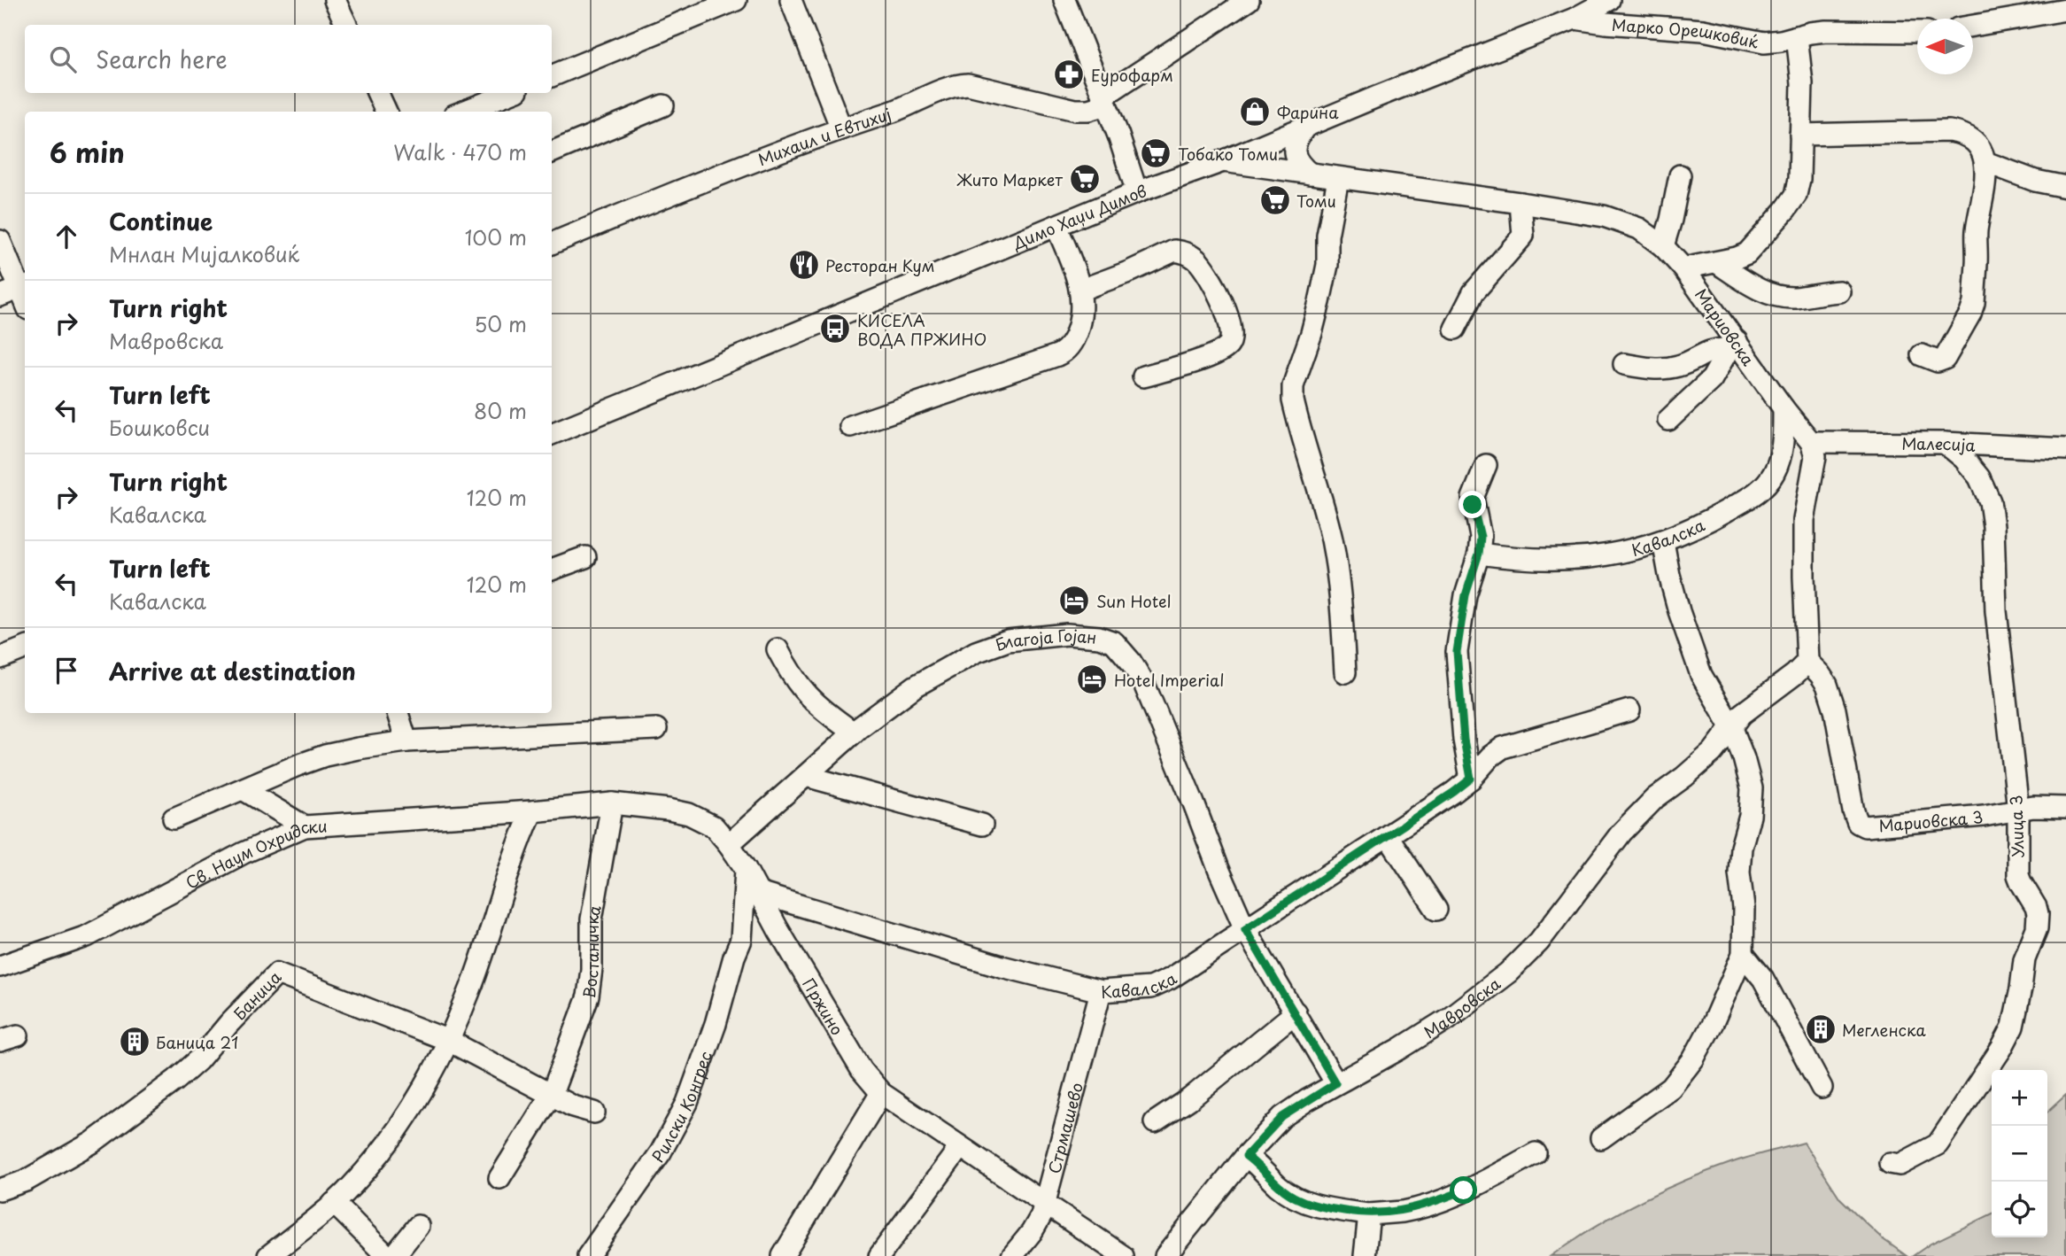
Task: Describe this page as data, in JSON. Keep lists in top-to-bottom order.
{
  "streets": {
    "street": [
      "Марко Орешковиќ",
      "Михаил и Евтихиј",
      "Димо Хаџи Димов",
      "Мариовска",
      "Малесија",
      "Кавалска",
      "Благоја Гојан",
      "Мариовска 3",
      "Улица 3",
      "Св. Наум Охридски",
      "Востаничка",
      "Баница",
      "Пржино",
      "Мавровска",
      "Рилски Конгрес",
      "Стрмашево"
    ]
  },
  "crossings": [
    ["Марко Орешковиќ", "Димо Хаџи Димов"],
    ["Димо Хаџи Димов", "Мариовска"],
    ["Мариовска", "Малесија"],
    ["Мариовска", "Кавалска"],
    ["Малесија", "Улица 3"],
    ["Кавалска", "Благоја Гојан"],
    ["Кавалска", "Пржино"],
    ["Кавалска", "Стрмашево"],
    ["Благоја Гојан", "Пржино"],
    ["Благоја Гојан", "Мавровска"],
    ["Мариовска 3", "Улица 3"],
    ["Св. Наум Охридски", "Пржино"],
    ["Востаничка", "Пржино"],
    ["Пржино", "Рилски Конгрес"],
    ["Пржино", "Стрмашево"]
  ],
  "places": {
    "pharmacy": ["Еурофарм"],
    "shop": ["Фарина"],
    "supermarket": ["Тобако Томи", "Жито Маркет", "Томи"],
    "restaurant": ["Ресторан Кум"],
    "bus stop": ["КИСЕЛА ВОДА ПРЖИНО"],
    "hotel": ["Sun Hotel", "Hotel Imperial"],
    "building": ["Мегленска", "Баница 21"]
  },
  "north": "left",
  "page": {
    "search": "Search here",
    "heading": ["6 min", "Walk · 470 m"],
    "list": [
      ["Continue", "Мнлан Мијалковиќ", "100 m"],
      ["Turn right", "Мавровска", "50 m"],
      ["Turn left", "Бошковси", "80 m"],
      ["Turn right", "Кавалска", "120 m"],
      ["Turn left", "Кавалска", "120 m"],
      "Arrive at destination"
    ],
    "map_buttons": ["+", "−"]
  }
}
